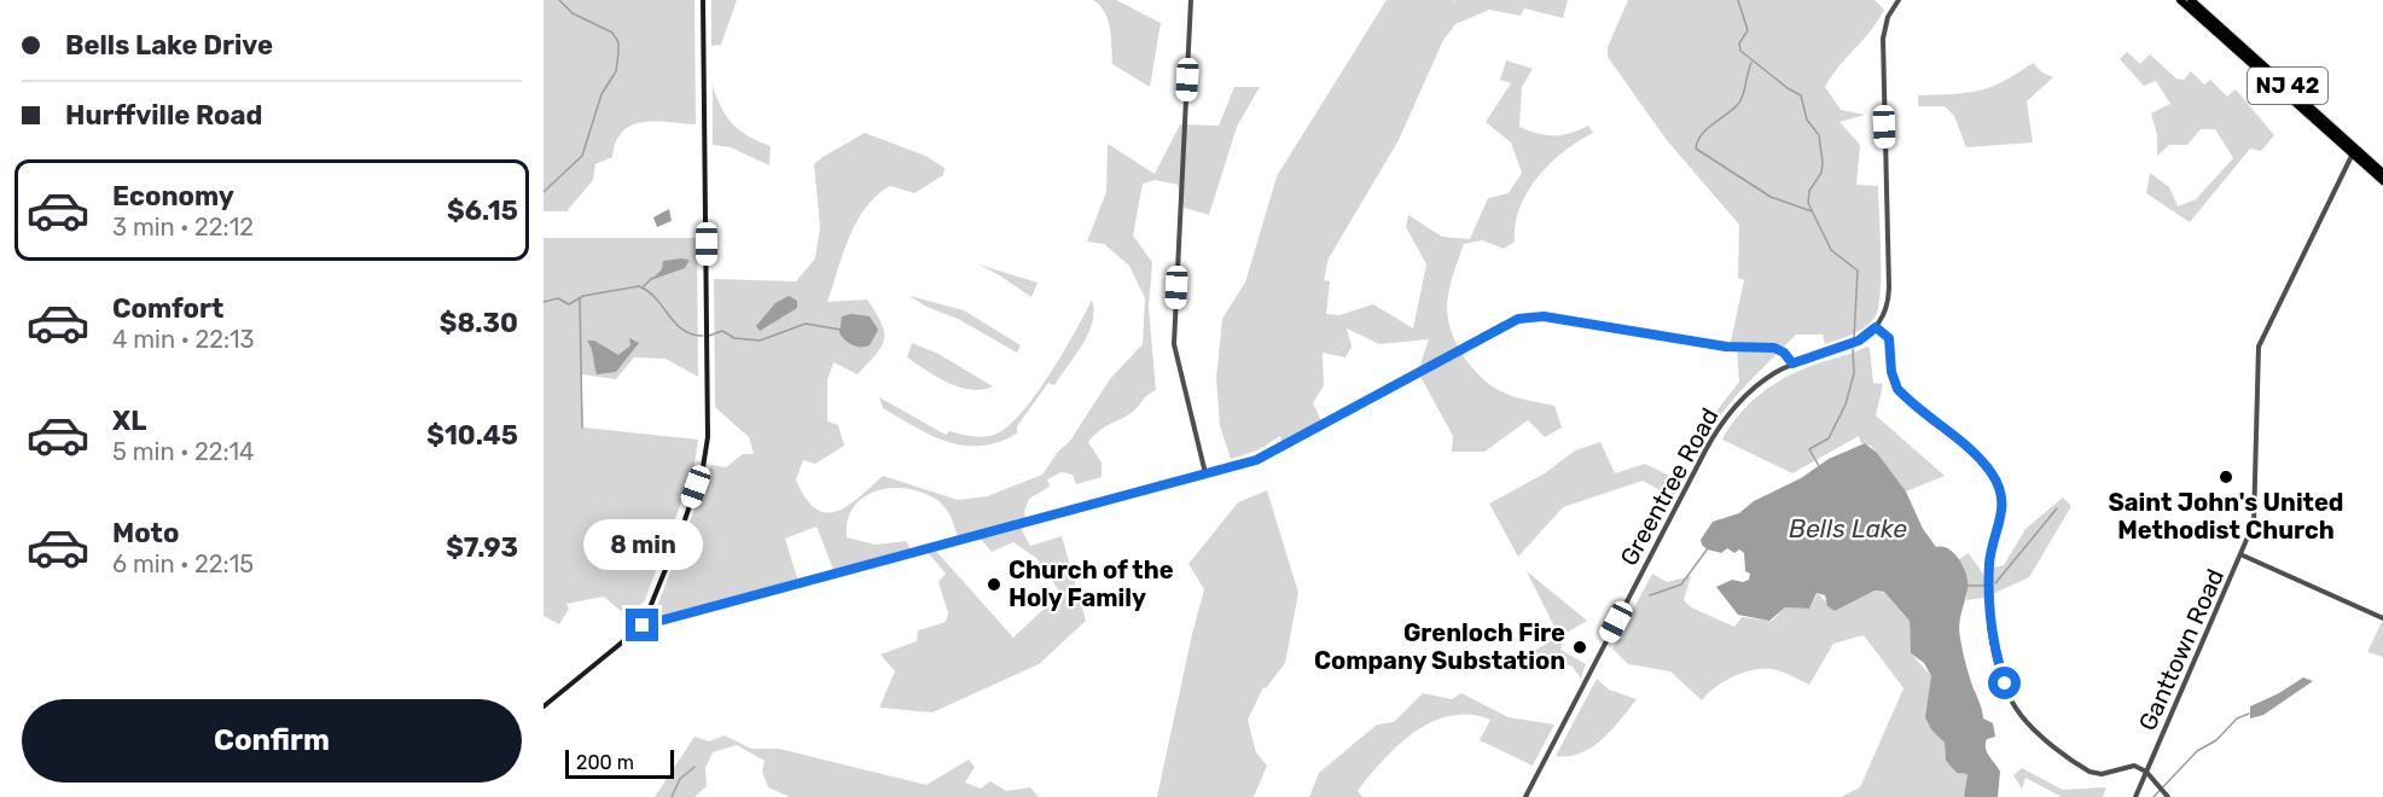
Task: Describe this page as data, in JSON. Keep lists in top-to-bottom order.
{
  "streets": {
    "highway": ["NJ 42"],
    "street": ["Greentree Road", "Ganttown Road"]
  },
  "crossings": [
    ["NJ 42", "Ganttown Road"]
  ],
  "water": ["Bells Lake"],
  "places": ["Saint John's United Methodist Church", "Church of the Holy Family", "Grenloch Fire Company Substation"],
  "scale_bar": "200 m",
  "page": {
    "banner": ["Bells Lake Drive", "Hurffville Road"],
    "list": [
      {
        "name": "Economy",
        "note": "3 min · 22:12",
        "value": "$6.15"
      },
      {
        "name": "Comfort",
        "note": "4 min · 22:13",
        "value": "$8.30"
      },
      {
        "name": "XL",
        "note": "5 min · 22:14",
        "value": "$10.45"
      },
      {
        "name": "Moto",
        "note": "6 min · 22:15",
        "value": "$7.93"
      }
    ],
    "bubble": "8 min",
    "buttons": "Confirm",
    "scale": "200 m"
  }
}
